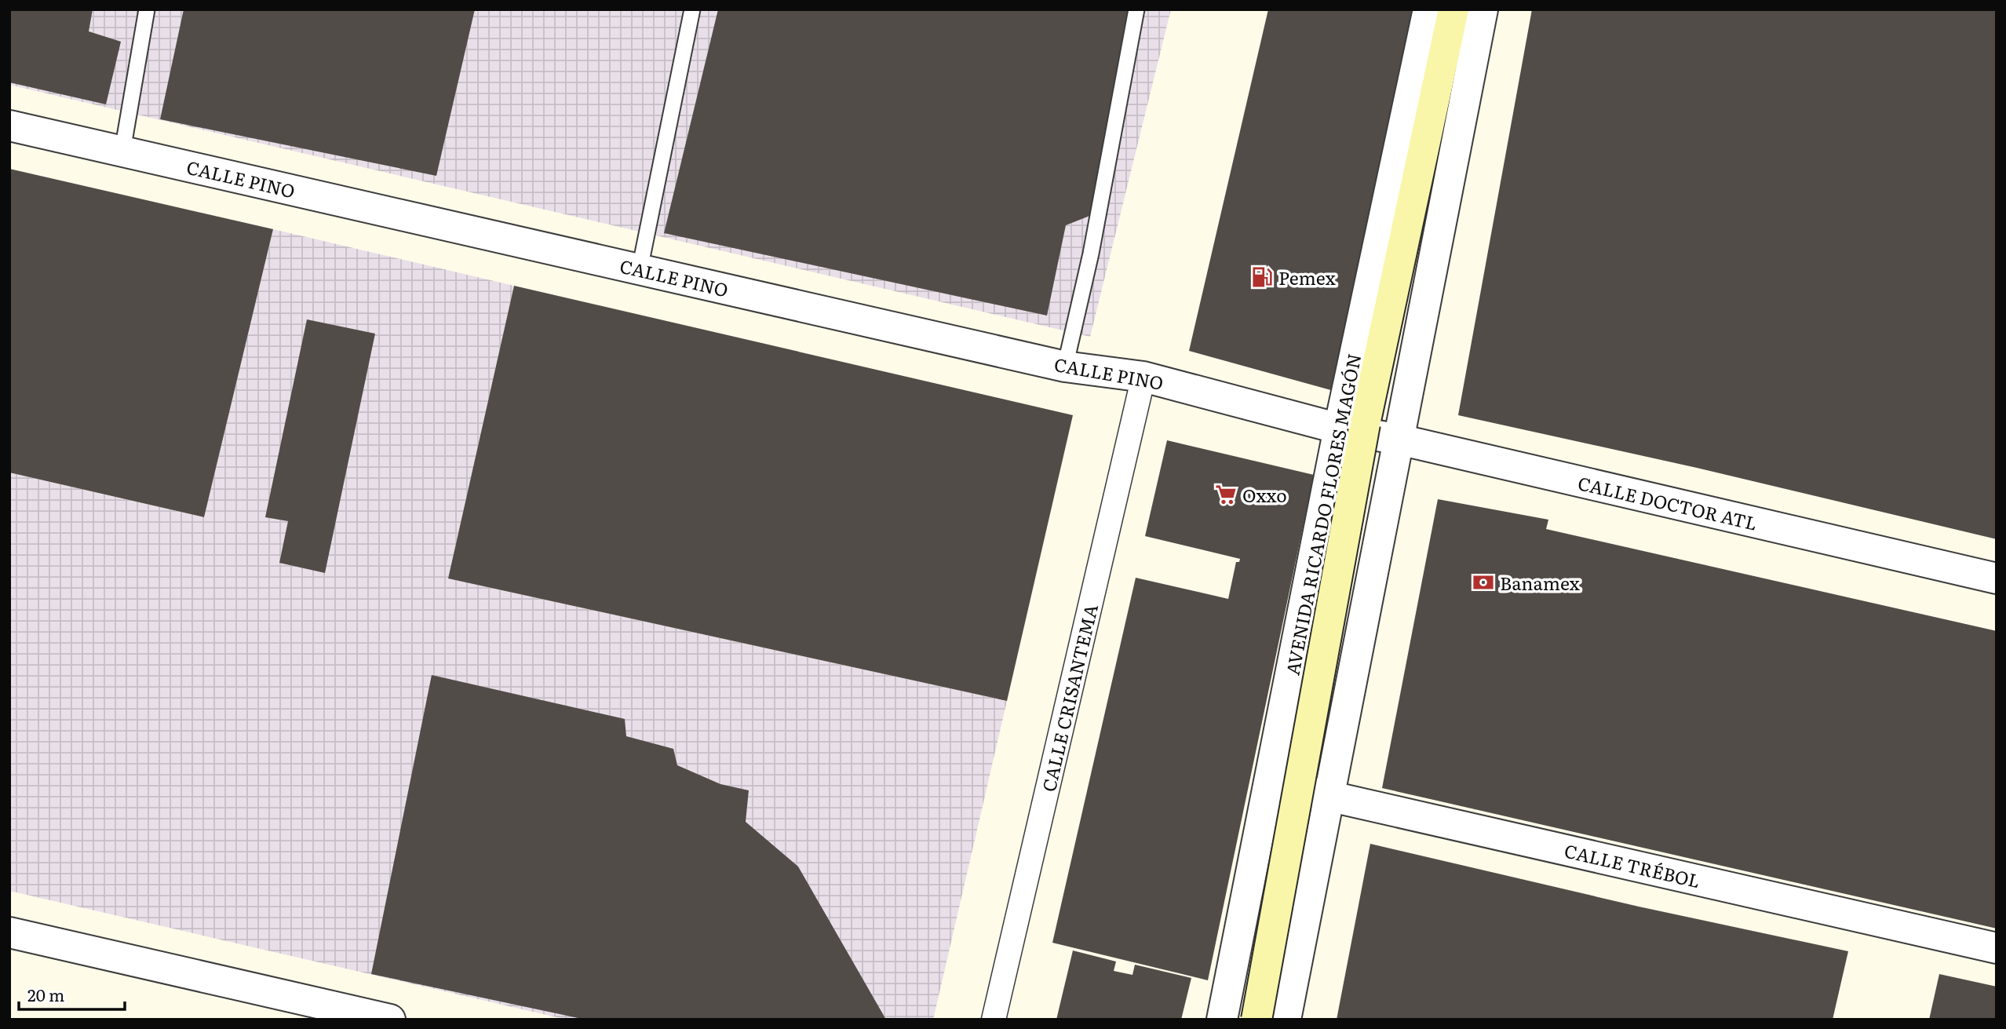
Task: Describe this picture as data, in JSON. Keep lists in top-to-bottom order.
{
  "streets": {
    "main road": ["AVENIDA RICARDO FLORES MAGÓN"],
    "street": [
      "CALLE PINO",
      "CALLE DOCTOR ATL",
      "CALLE CRISANTEMA",
      "CALLE TRÉBOL"
    ]
  },
  "crossings": [
    ["CALLE PINO", "CALLE DOCTOR ATL"],
    ["CALLE PINO", "AVENIDA RICARDO FLORES MAGÓN"],
    ["CALLE PINO", "CALLE CRISANTEMA"],
    ["CALLE DOCTOR ATL", "AVENIDA RICARDO FLORES MAGÓN"],
    ["AVENIDA RICARDO FLORES MAGÓN", "CALLE TRÉBOL"]
  ],
  "places": {
    "fuel station": ["Pemex"],
    "supermarket": ["Oxxo"],
    "bank": ["Banamex"]
  },
  "scale_bar": "20 m"
}
